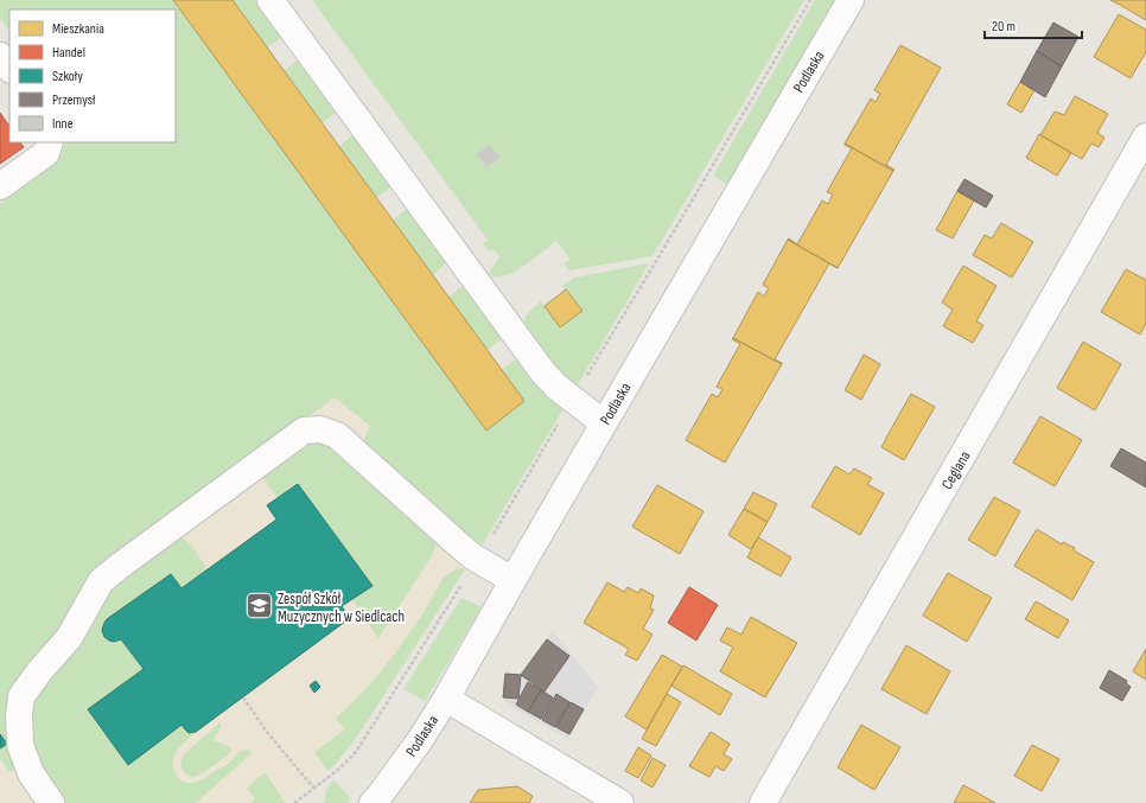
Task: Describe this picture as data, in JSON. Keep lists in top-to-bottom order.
{
  "streets": {
    "street": ["Podlaska", "Ceglana"]
  },
  "places": {
    "school or university": ["Zespół Szkół Muzycznych w Siedlcach"]
  },
  "legend": [
    "Mieszkania",
    "Handel",
    "Szkoły",
    "Przemysł",
    "Inne"
  ],
  "scale_bar": "20 m"
}
